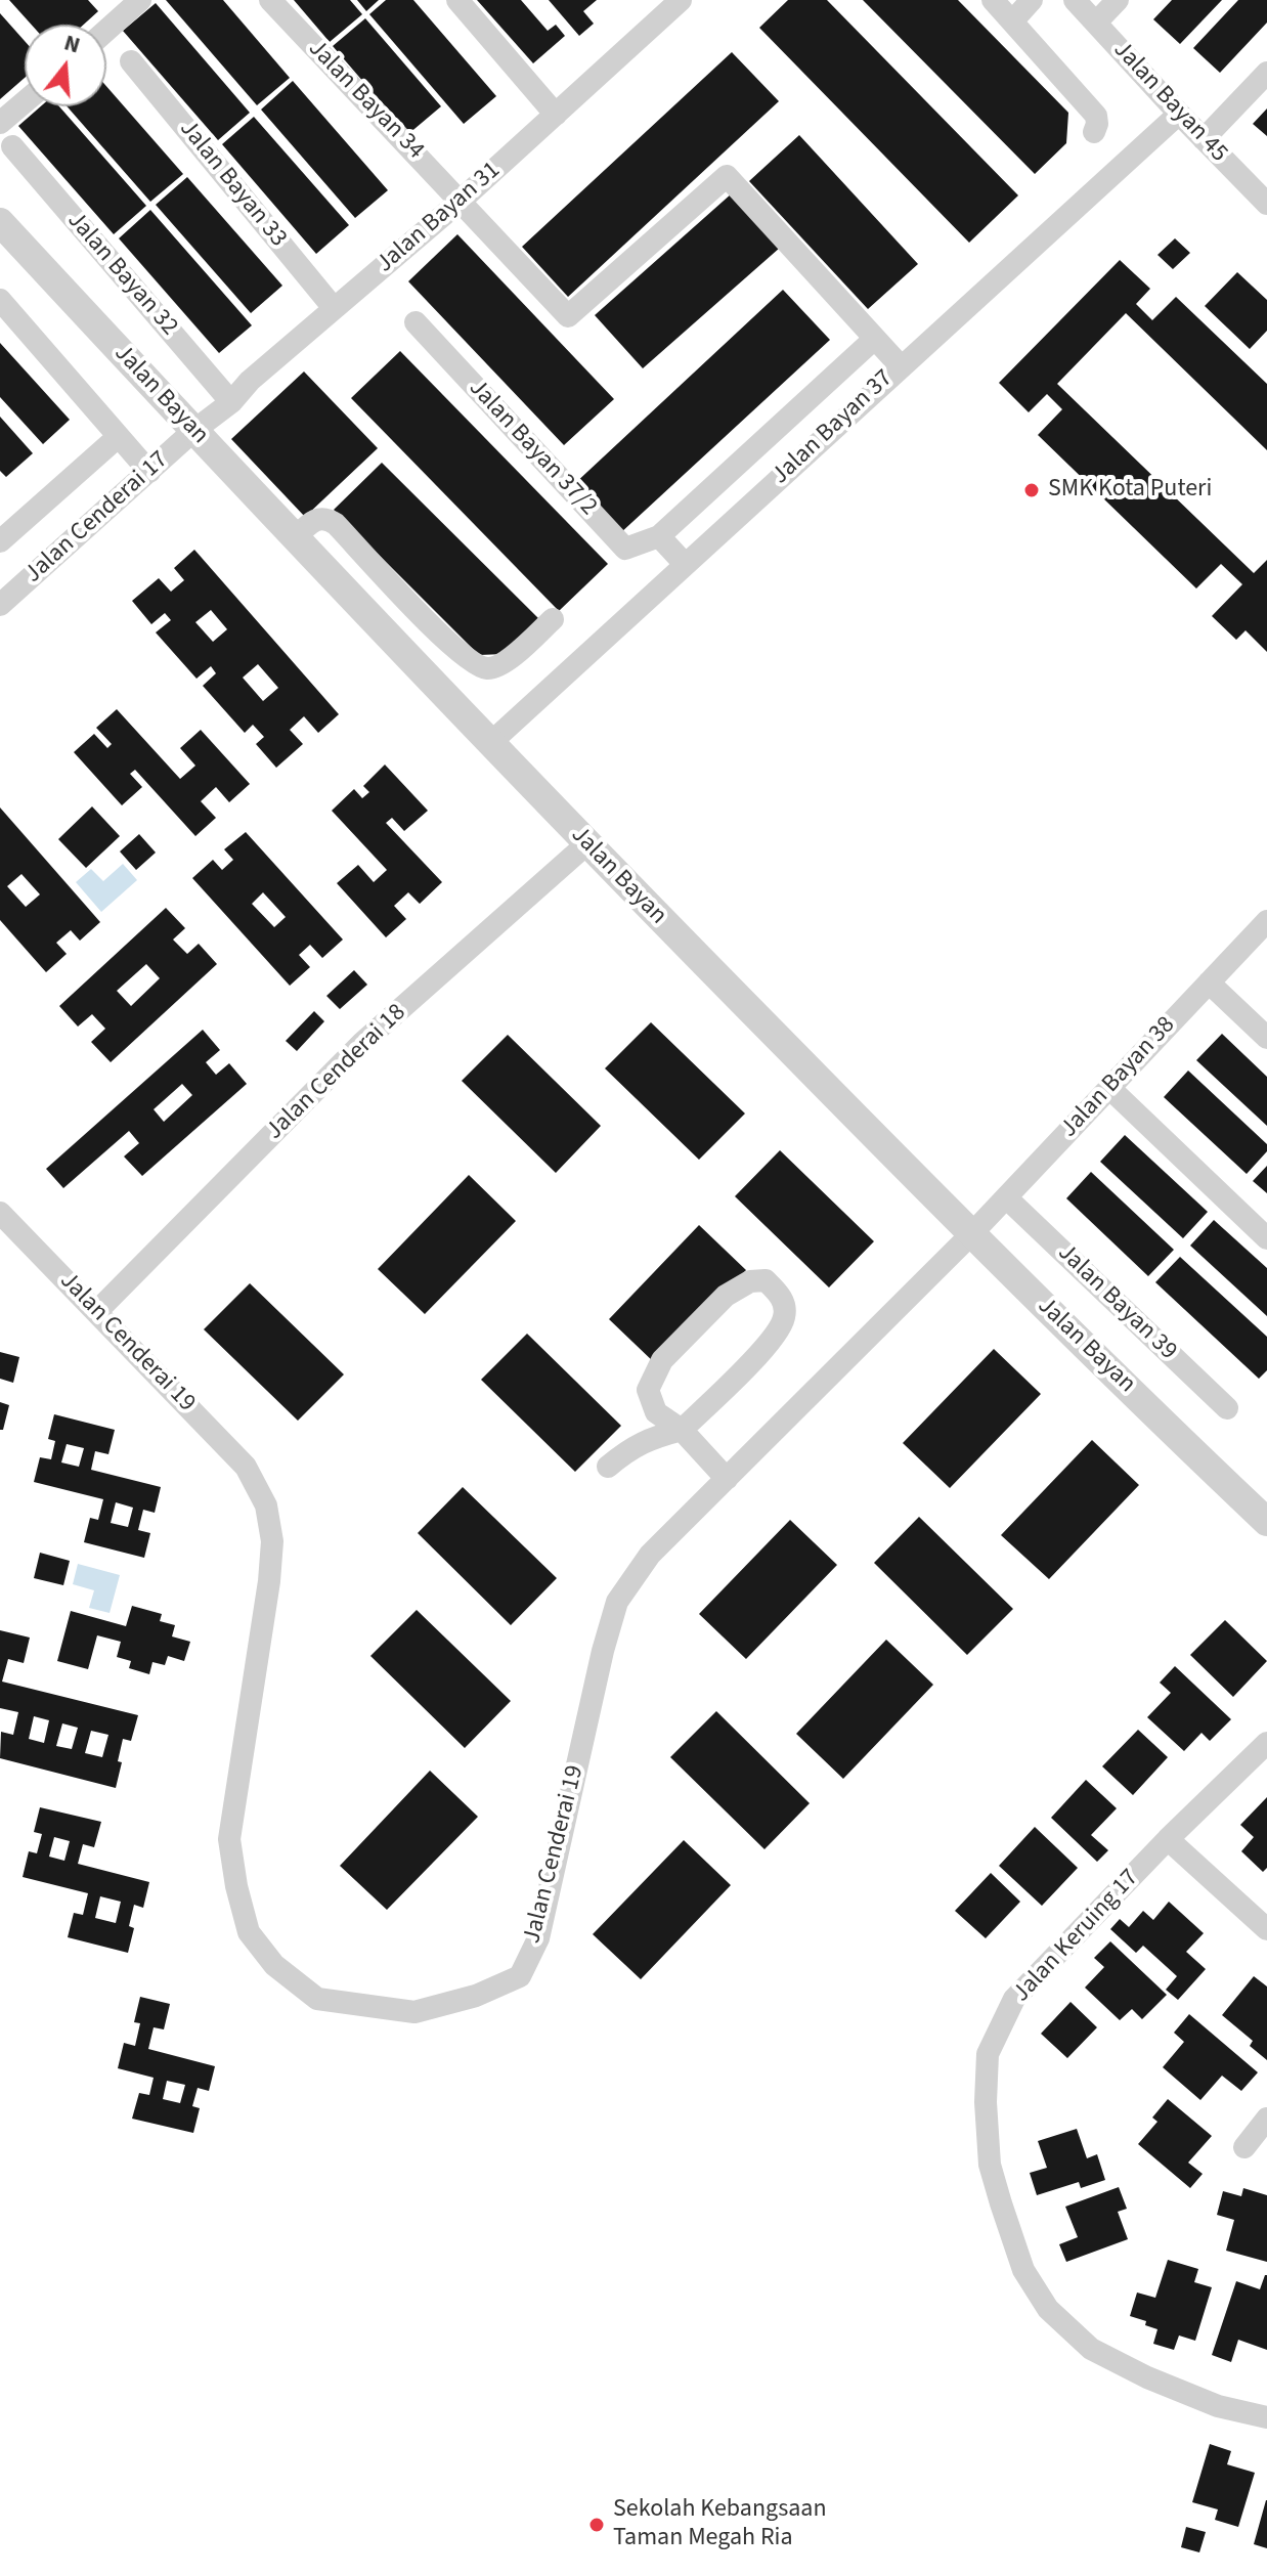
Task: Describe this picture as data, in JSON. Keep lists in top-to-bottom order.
{
  "streets": {
    "street": [
      "Jalan Bayan 34",
      "Jalan Bayan 45",
      "Jalan Bayan 33",
      "Jalan Bayan 31",
      "Jalan Bayan 32",
      "Jalan Bayan",
      "Jalan Bayan 37",
      "Jalan Bayan 37/2",
      "Jalan Cenderai 17",
      "Jalan Cenderai 18",
      "Jalan Bayan 38",
      "Jalan Bayan 39",
      "Jalan Cenderai 19",
      "Jalan Keruing 17"
    ]
  },
  "crossings": [
    ["Jalan Bayan 34", "Jalan Bayan 31"],
    ["Jalan Bayan 34", "Jalan Bayan 37"],
    ["Jalan Bayan 45", "Jalan Bayan 37"],
    ["Jalan Bayan 33", "Jalan Bayan 31"],
    ["Jalan Bayan 31", "Jalan Bayan 32"],
    ["Jalan Bayan 31", "Jalan Bayan"],
    ["Jalan Bayan 31", "Jalan Cenderai 17"],
    ["Jalan Bayan", "Jalan Bayan 37"],
    ["Jalan Bayan", "Jalan Cenderai 17"],
    ["Jalan Bayan", "Jalan Cenderai 18"],
    ["Jalan Bayan", "Jalan Bayan 38"],
    ["Jalan Bayan", "Jalan Cenderai 19"],
    ["Jalan Cenderai 18", "Jalan Cenderai 19"],
    ["Jalan Bayan 38", "Jalan Bayan 39"],
    ["Jalan Bayan 38", "Jalan Cenderai 19"]
  ],
  "places": ["SMK Kota Puteri", "Sekolah Kebangsaan Taman Megah Ria"],
  "north": "top"
}
